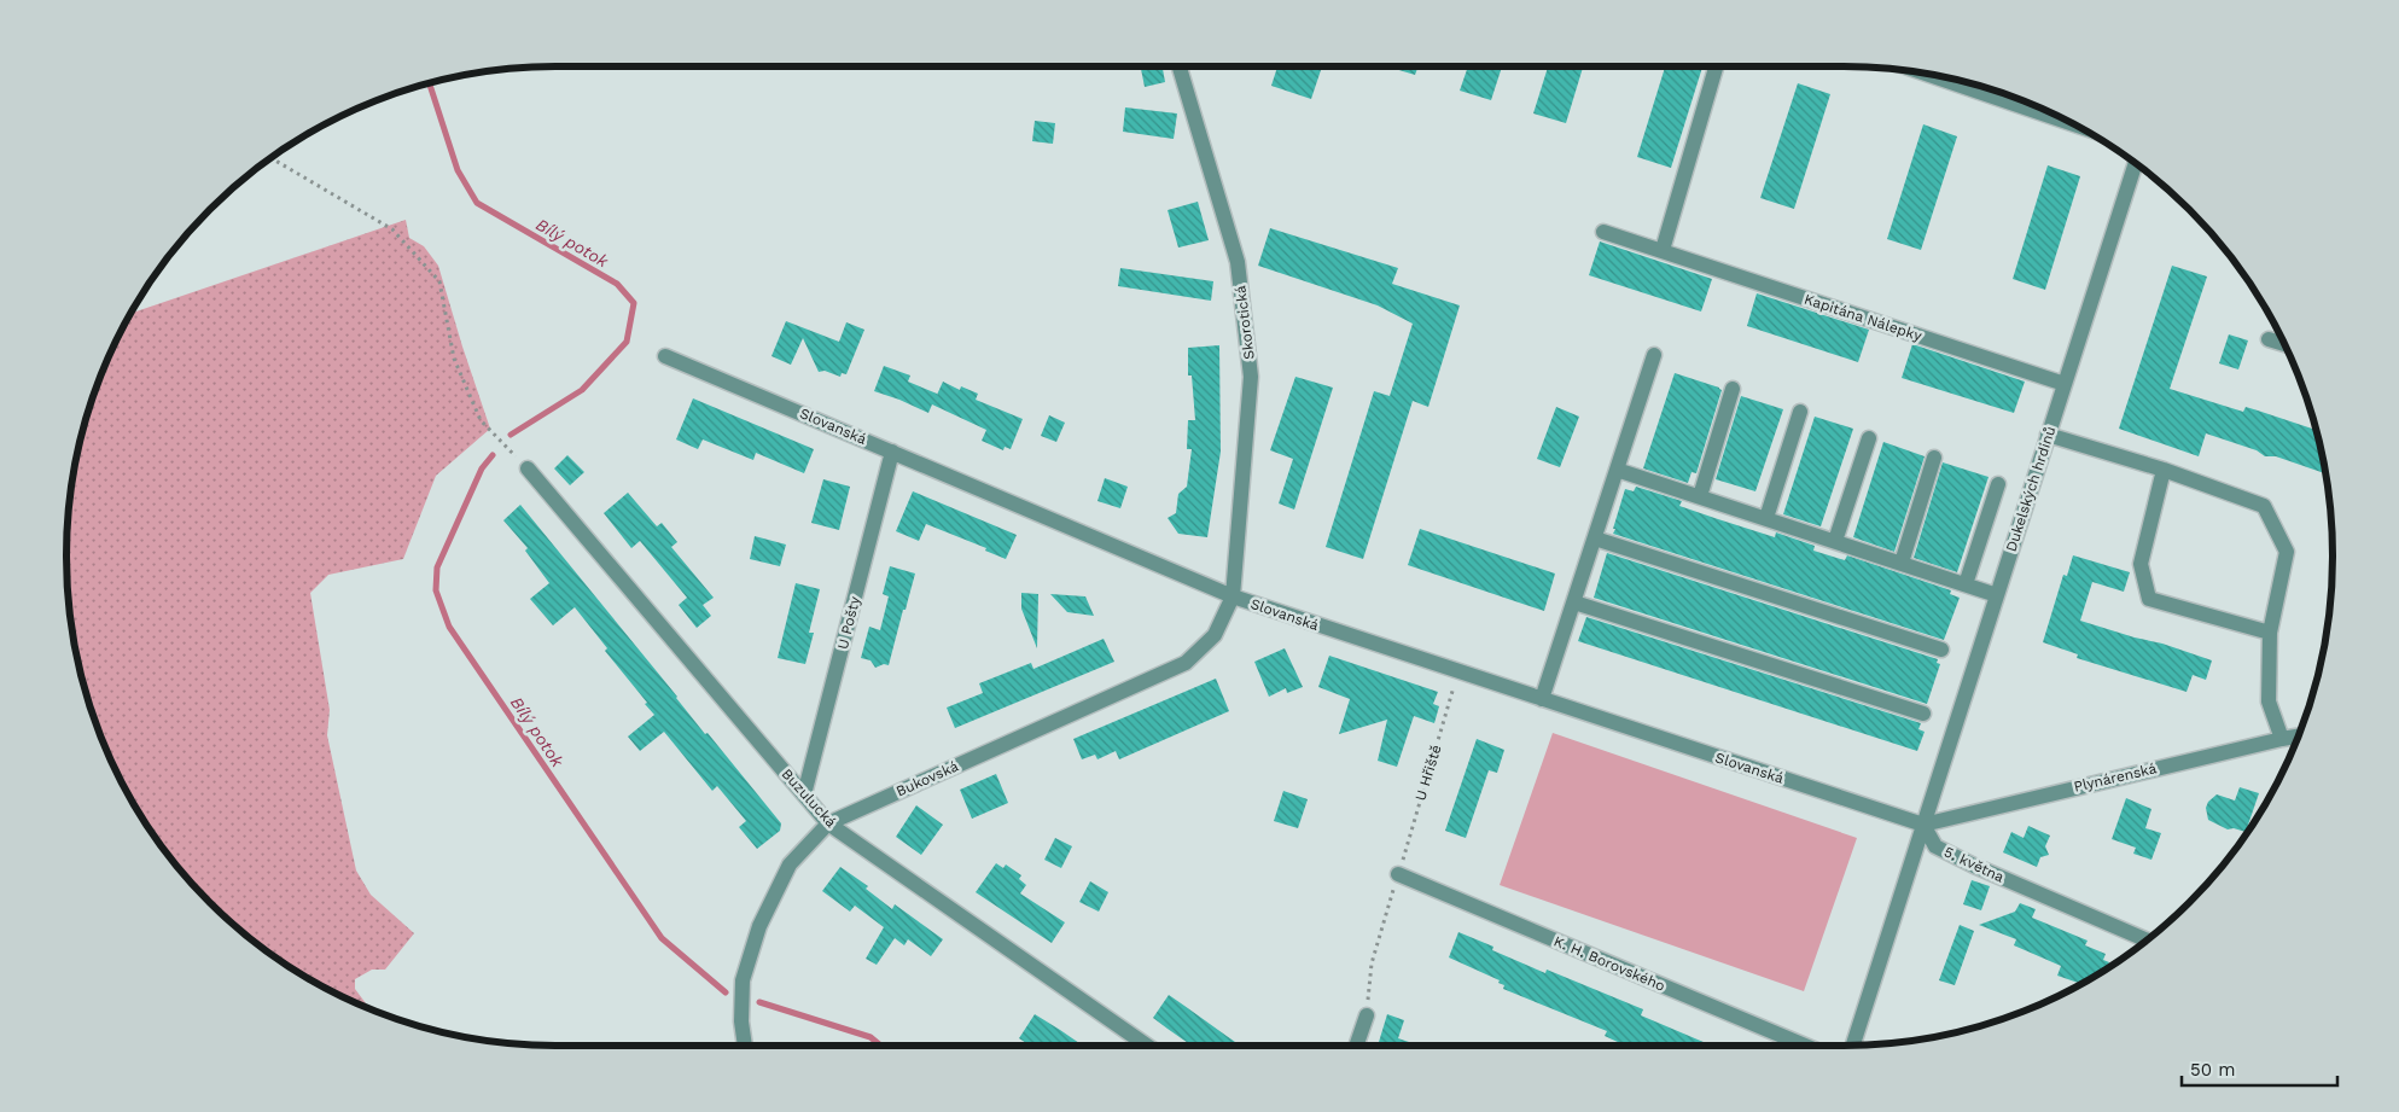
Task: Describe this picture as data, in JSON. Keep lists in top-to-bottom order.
{
  "streets": {
    "street": [
      "Kapitána Nálepky",
      "Skorotická",
      "Slovanská",
      "Dukelských hrdinů",
      "U Pošty",
      "Plynárenská",
      "Bukovská",
      "Buzulucká",
      "5. května",
      "K. H. Borovského"
    ],
    "path": ["U Hřiště"]
  },
  "crossings": [
    ["Kapitána Nálepky", "Dukelských hrdinů"],
    ["Skorotická", "Slovanská"],
    ["Skorotická", "Bukovská"],
    ["Slovanská", "Dukelských hrdinů"],
    ["Slovanská", "U Pošty"],
    ["Slovanská", "U Hřiště"],
    ["Slovanská", "Plynárenská"],
    ["Slovanská", "Bukovská"],
    ["Slovanská", "5. května"],
    ["Dukelských hrdinů", "Plynárenská"],
    ["Dukelských hrdinů", "5. května"],
    ["U Pošty", "Buzulucká"],
    ["U Hřiště", "K. H. Borovského"],
    ["Plynárenská", "5. května"],
    ["Bukovská", "Buzulucká"]
  ],
  "water": ["Bílý potok"],
  "scale_bar": "50 m"
}
